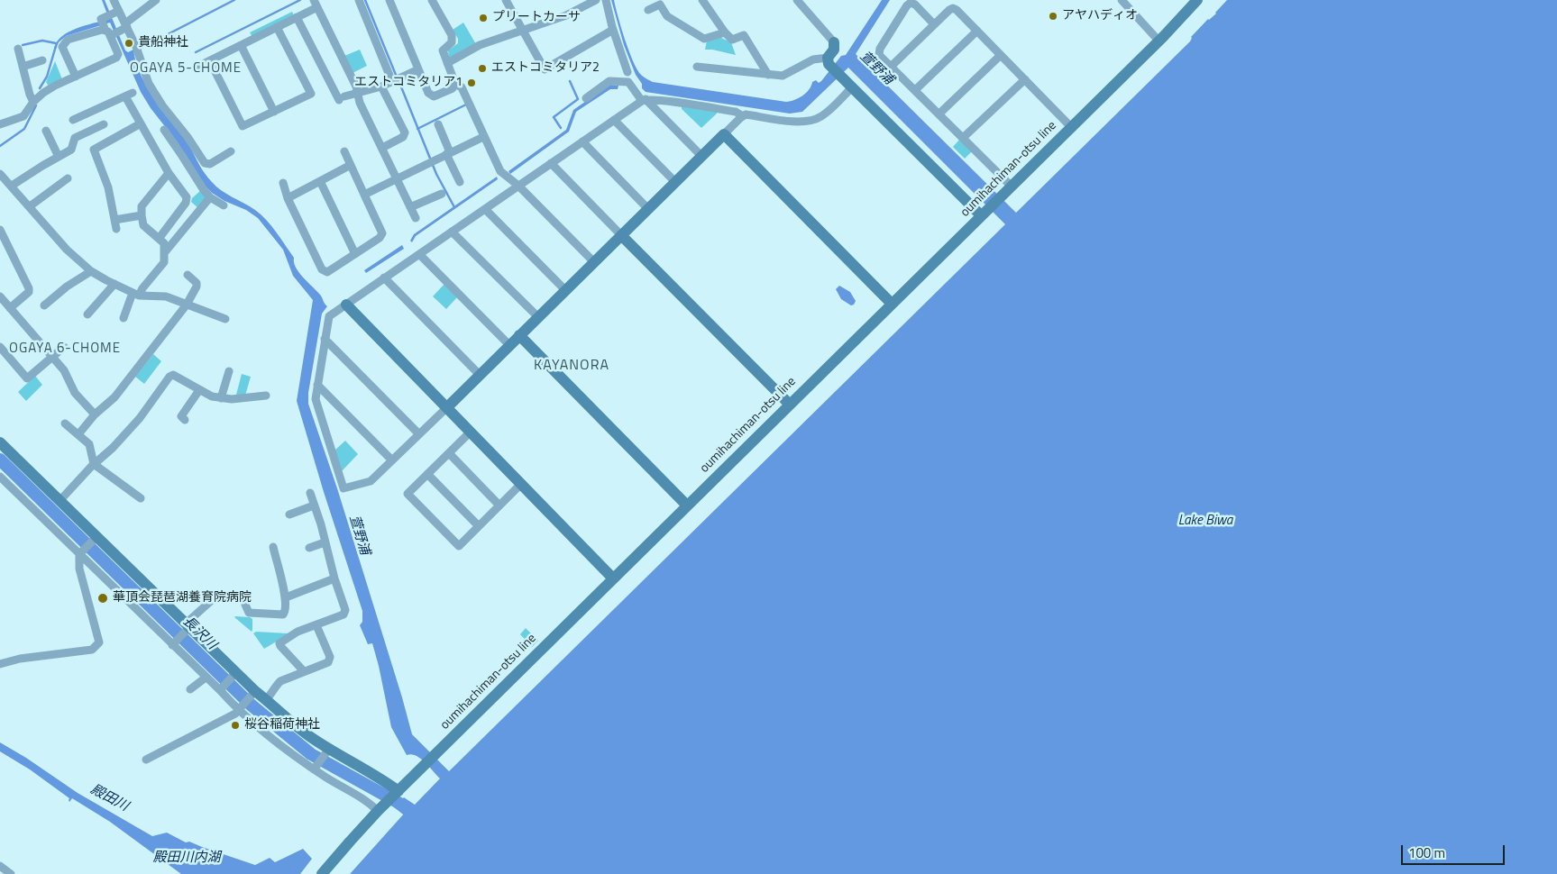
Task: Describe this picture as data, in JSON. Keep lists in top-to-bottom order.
{
  "streets": {
    "street": ["oumihachiman-otsu line"]
  },
  "districts": ["OGAYA 5-CHOME", "OGAYA 6-CHOME", "KAYANORA"],
  "water": [
    "萱野浦",
    "Lake Biwa",
    "長沢川",
    "殿田川",
    "殿田川内湖"
  ],
  "places": [
    "アヤハディオ",
    "プリートカーサ",
    "貴船神社",
    "エストコミタリア2",
    "エストコミタリア1",
    "華頂会琵琶湖養育院病院",
    "桜谷稲荷神社"
  ],
  "scale_bar": "100 m"
}
